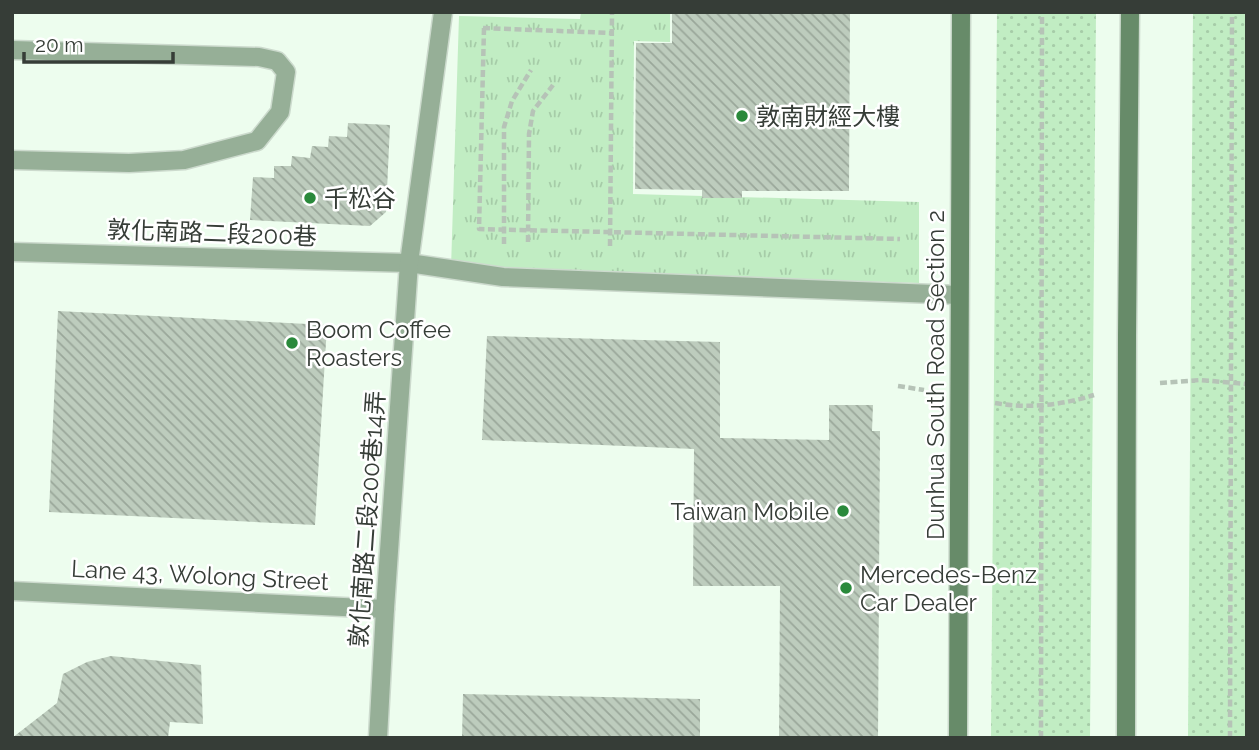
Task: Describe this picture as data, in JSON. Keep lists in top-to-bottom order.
{
  "streets": {
    "main road": ["Dunhua South Road Section 2"],
    "lane": ["敦化南路二段200巷", "敦化南路二段200巷14弄", "Lane 43, Wolong Street"]
  },
  "crossings": [
    ["敦化南路二段200巷", "Dunhua South Road Section 2"],
    ["敦化南路二段200巷", "敦化南路二段200巷14弄"],
    ["敦化南路二段200巷14弄", "Lane 43, Wolong Street"]
  ],
  "places": [
    "敦南財經大樓",
    "千松谷",
    "Boom Coffee Roasters",
    "Taiwan Mobile",
    "Mercedes-Benz Car Dealer"
  ],
  "scale_bar": "20 m"
}
